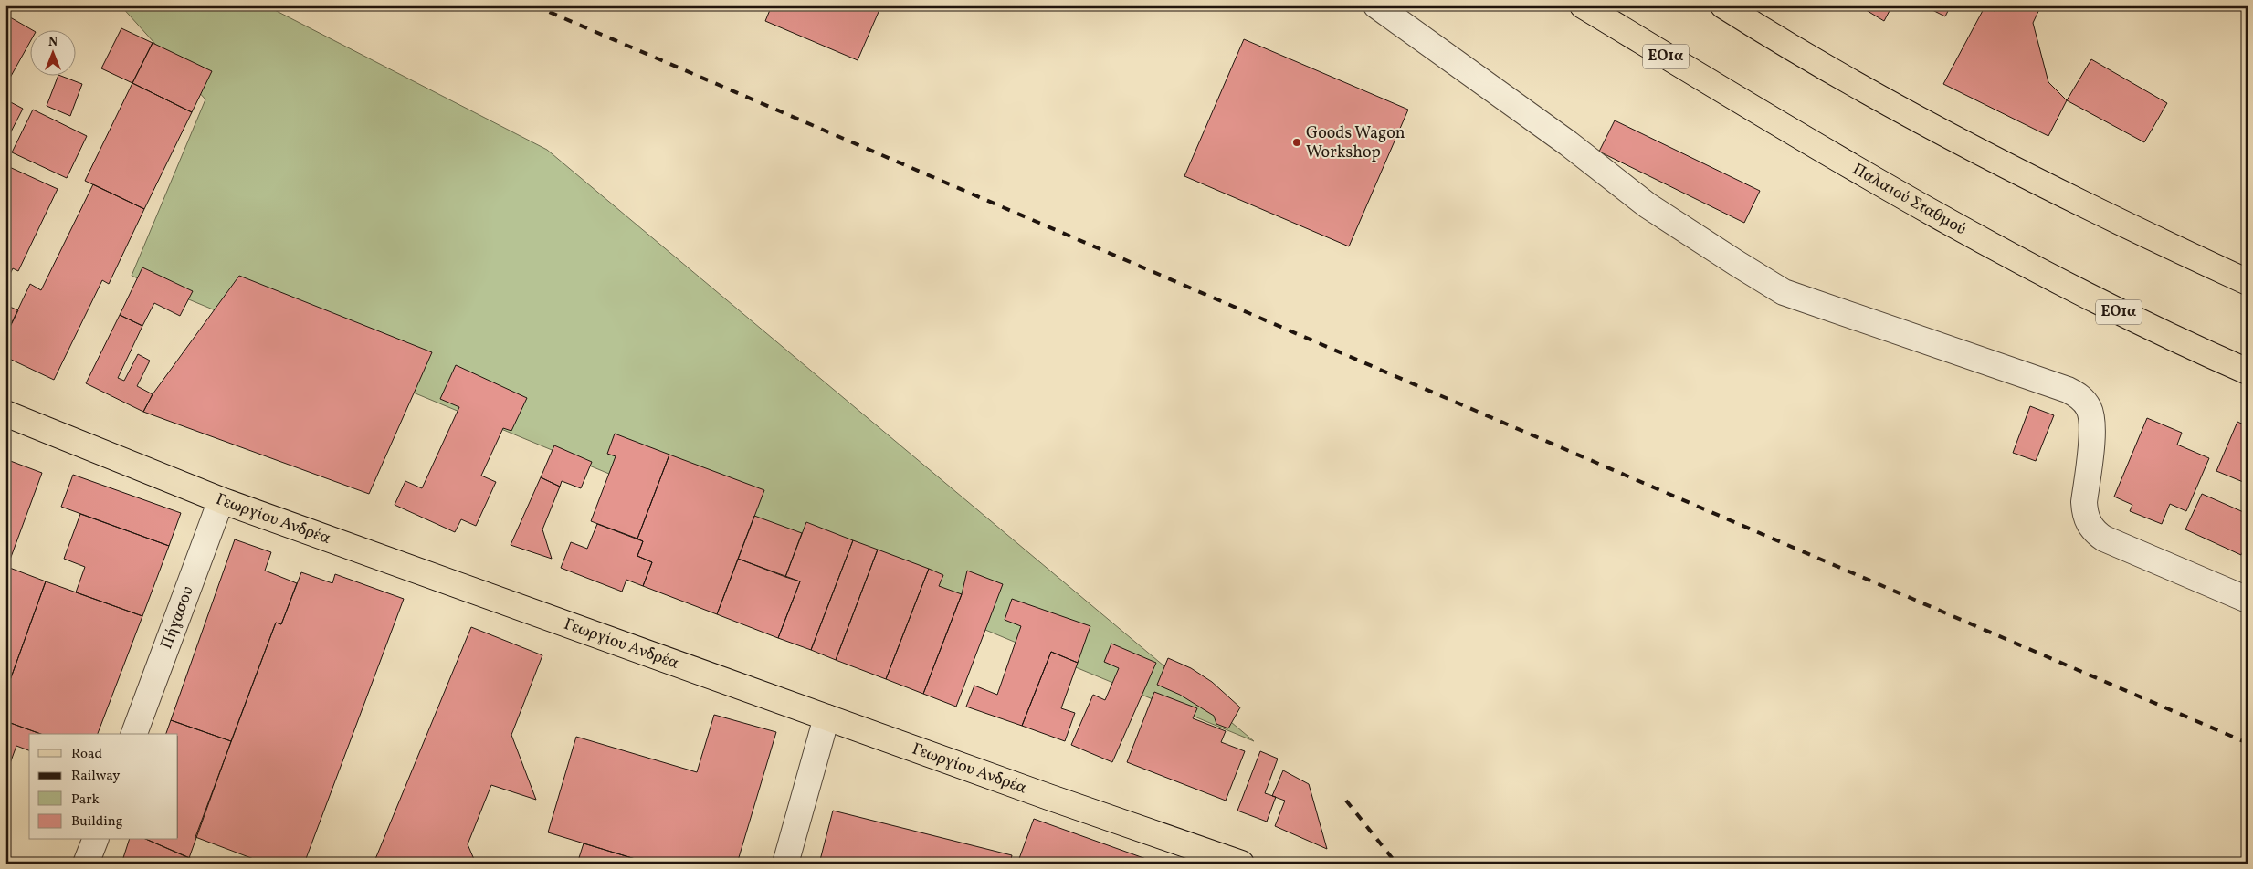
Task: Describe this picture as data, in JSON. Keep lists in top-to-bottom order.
{
  "streets": {
    "main road": ["ΕΟ1α", "Παλαιού Σταθμού", "Γεωργίου Ανδρέα"],
    "street": ["Πήγασου"]
  },
  "crossings": [
    ["Γεωργίου Ανδρέα", "Πήγασου"]
  ],
  "places": ["Goods Wagon Workshop"],
  "legend": [
    "Road",
    "Railway",
    "Park",
    "Building"
  ],
  "north": "top"
}
